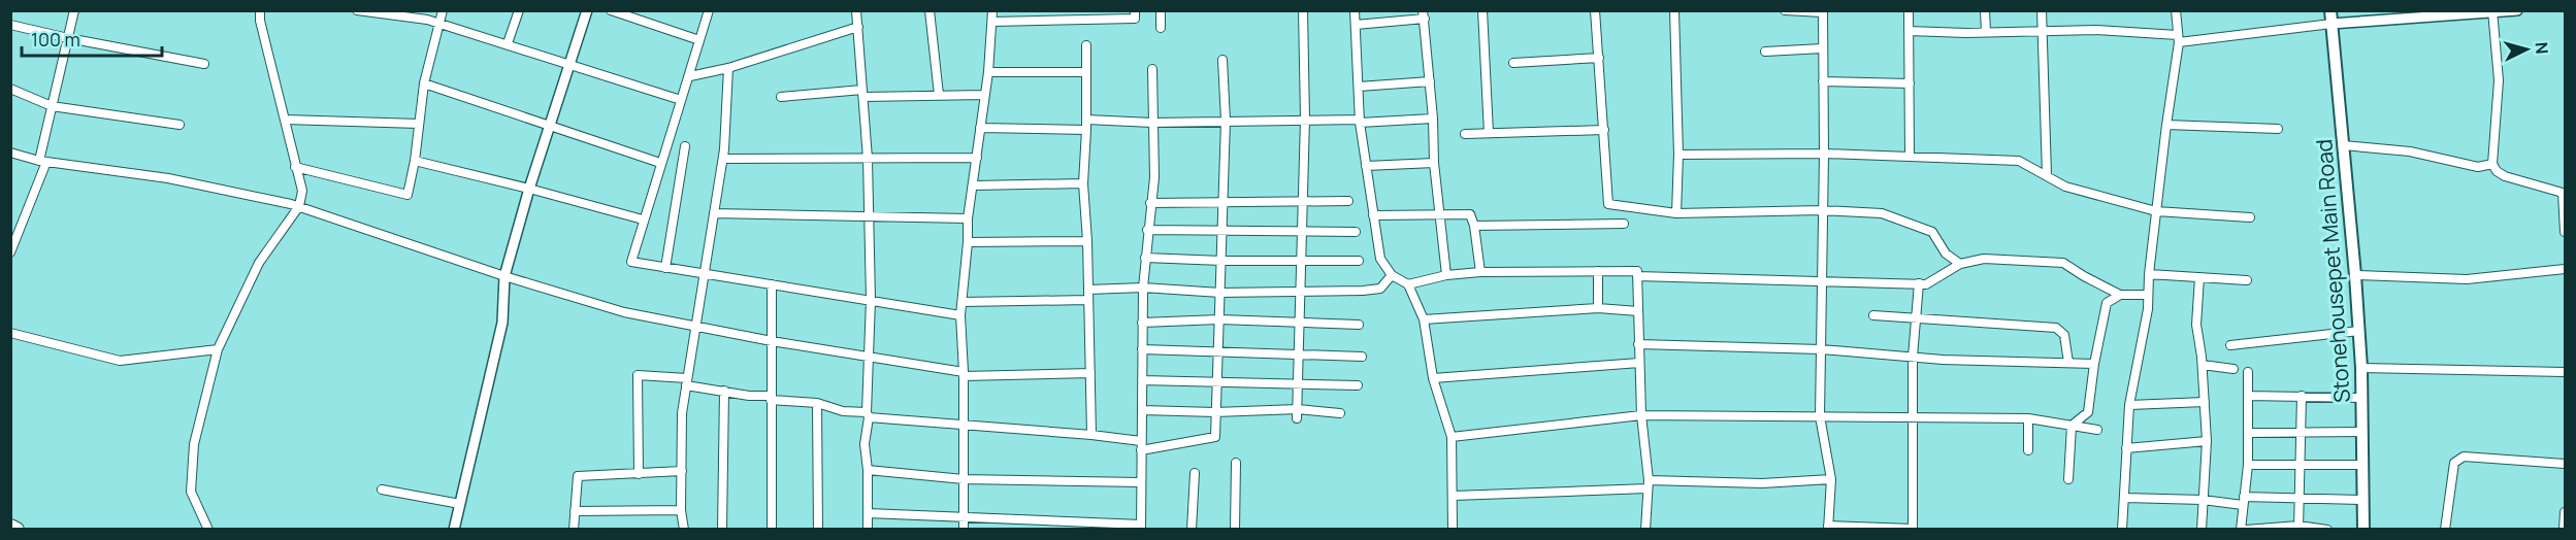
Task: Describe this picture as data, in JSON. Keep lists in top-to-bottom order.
{
  "streets": {
    "main road": ["Stonehousepet Main Road"]
  },
  "scale_bar": "100 m",
  "north": "right"
}
